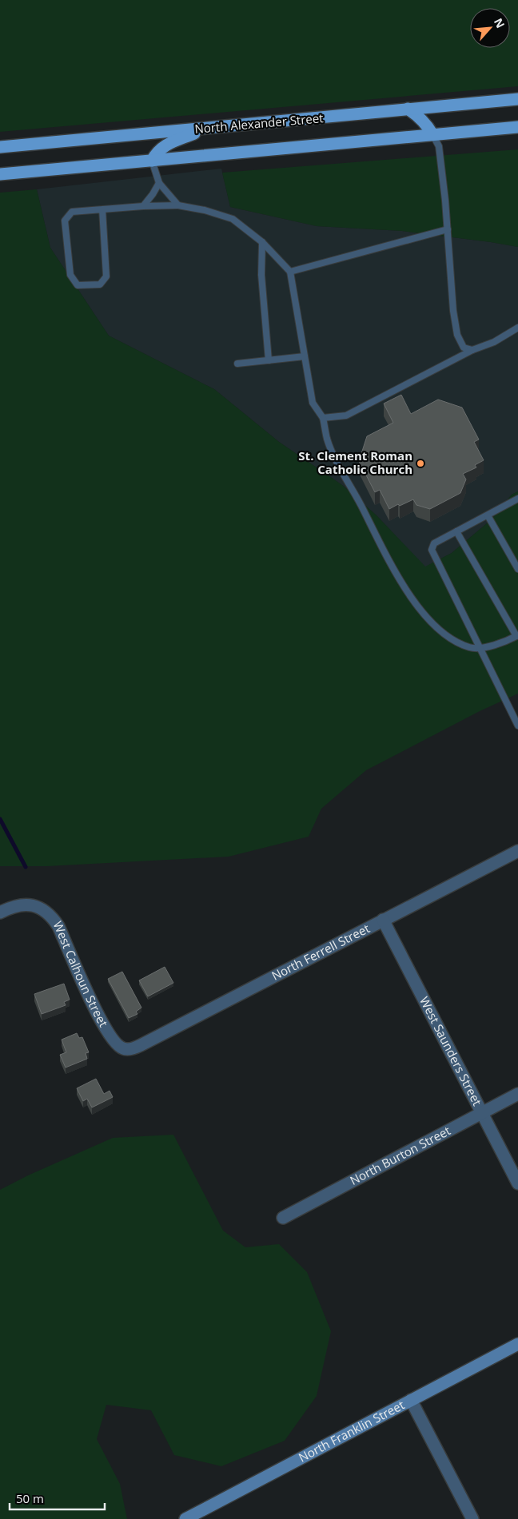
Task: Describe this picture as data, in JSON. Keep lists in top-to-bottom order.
{
  "streets": {
    "main road": ["North Alexander Street"],
    "street": [
      "North Ferrell Street",
      "West Calhoun Street",
      "West Saunders Street",
      "North Burton Street",
      "North Franklin Street"
    ]
  },
  "crossings": [
    ["North Ferrell Street", "West Calhoun Street"],
    ["North Ferrell Street", "West Saunders Street"],
    ["West Saunders Street", "North Burton Street"]
  ],
  "places": ["St. Clement Roman Catholic Church"],
  "scale_bar": "50 m",
  "north": "top right"
}
